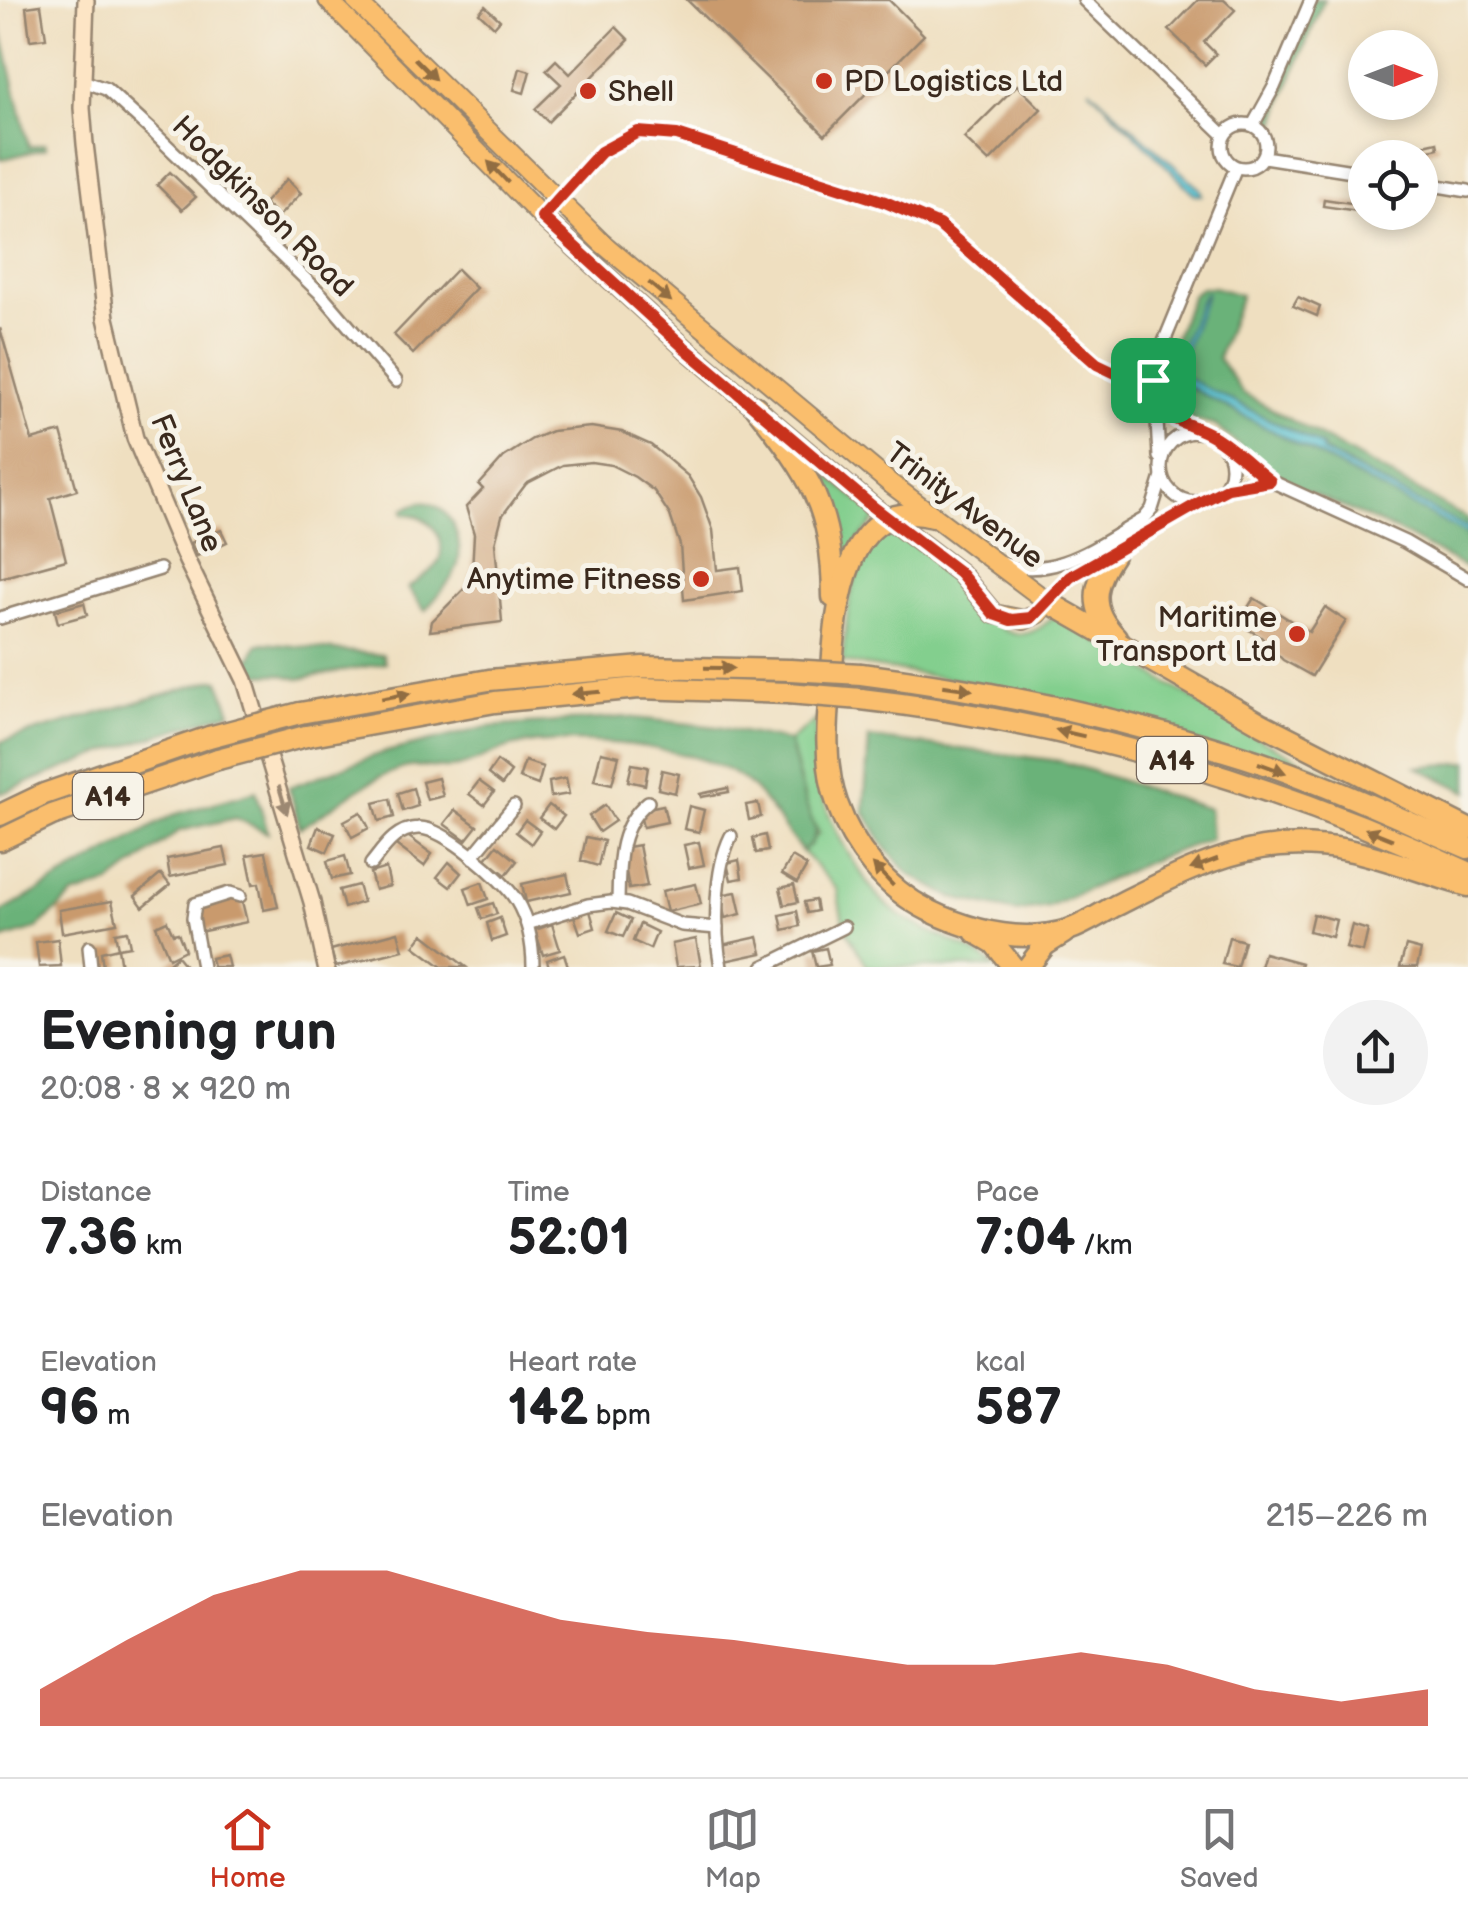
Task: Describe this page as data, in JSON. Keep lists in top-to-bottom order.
{
  "streets": {
    "highway": ["A14"],
    "main road": ["Trinity Avenue"],
    "street": ["Hodgkinson Road", "Ferry Lane"]
  },
  "crossings": [
    ["Hodgkinson Road", "Ferry Lane"]
  ],
  "one_way": ["Ferry Lane"],
  "places": [
    "PD Logistics Ltd",
    "Shell",
    "Anytime Fitness",
    "Maritime Transport Ltd"
  ],
  "north": "right",
  "page": {
    "heading": ["Evening run", "20:08 · 8 × 920 m"],
    "stats": [
      ["Distance", "7.36 km"],
      ["Time", "52:01"],
      ["Pace", "7:04 /km"],
      ["Elevation", "96 m"],
      ["Heart rate", "142 bpm"],
      ["kcal", "587"]
    ],
    "chart": ["Elevation", "215–226 m"],
    "tabs": ["Home", "Map", "Saved"]
  }
}
